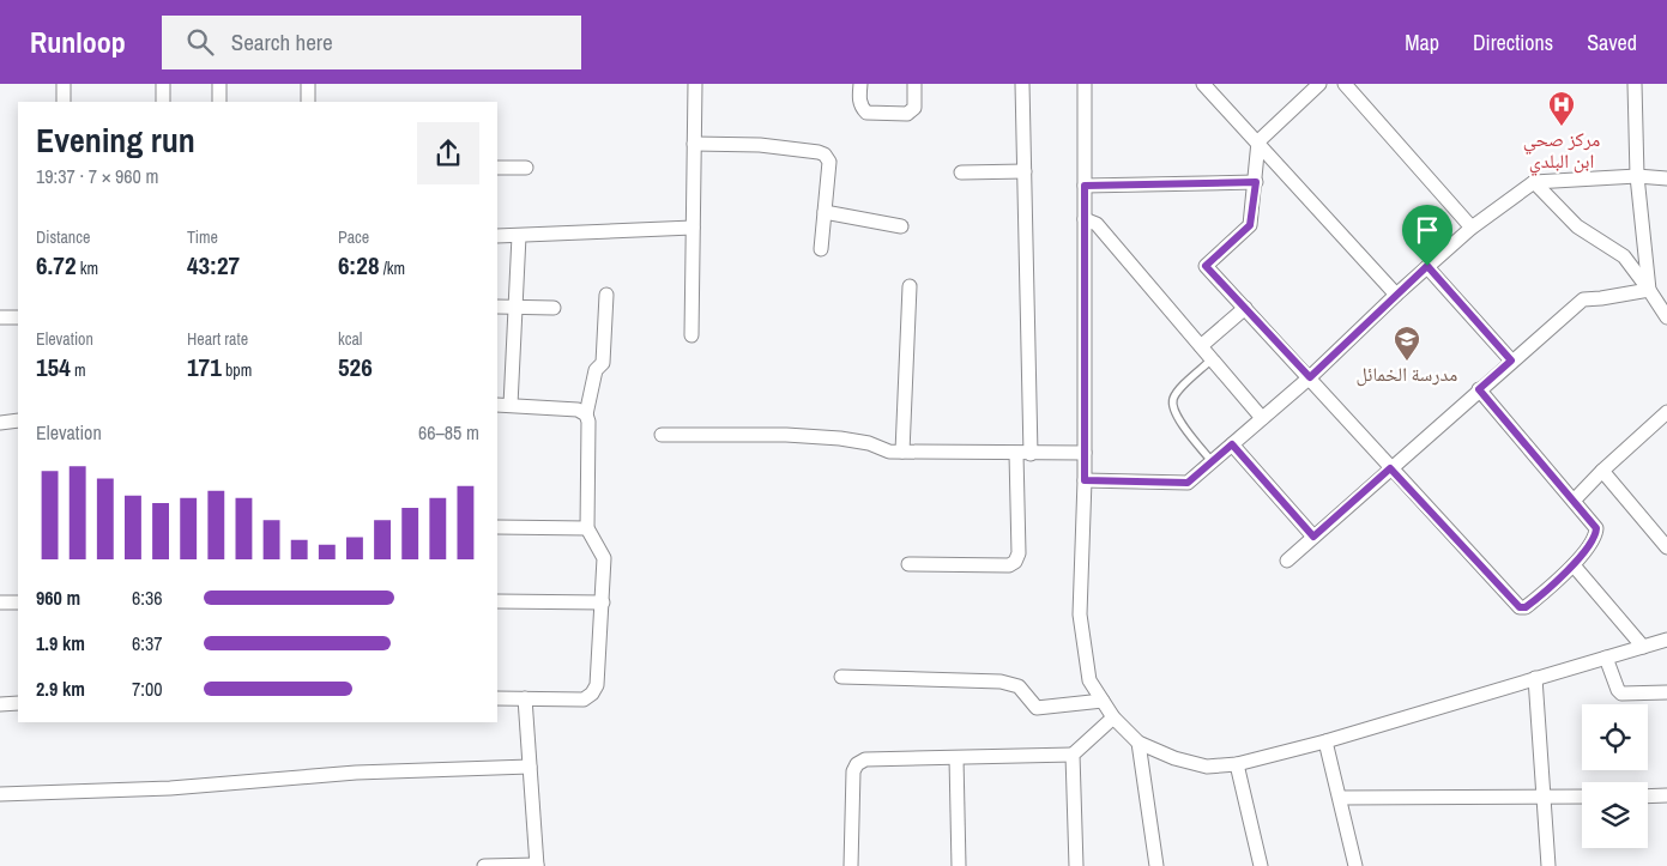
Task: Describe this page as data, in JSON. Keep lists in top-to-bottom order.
{
  "places": {
    "hospital": ["مركز صحي ابن البلدي"],
    "school or university": ["مدرسة الخمائل"]
  },
  "page": {
    "header": "Runloop",
    "search": "Search here",
    "nav": ["Map", "Directions", "Saved"],
    "heading": ["Evening run", "19:37 · 7 × 960 m"],
    "stats": [
      ["Distance", "6.72 km"],
      ["Time", "43:27"],
      ["Pace", "6:28 /km"],
      ["Elevation", "154 m"],
      ["Heart rate", "171 bpm"],
      ["kcal", "526"]
    ],
    "chart": ["Elevation", "66–85 m"],
    "list": [
      {
        "name": "960 m",
        "note": "6:36"
      },
      {
        "name": "1.9 km",
        "note": "6:37"
      },
      {
        "name": "2.9 km",
        "note": "7:00"
      }
    ]
  }
}
